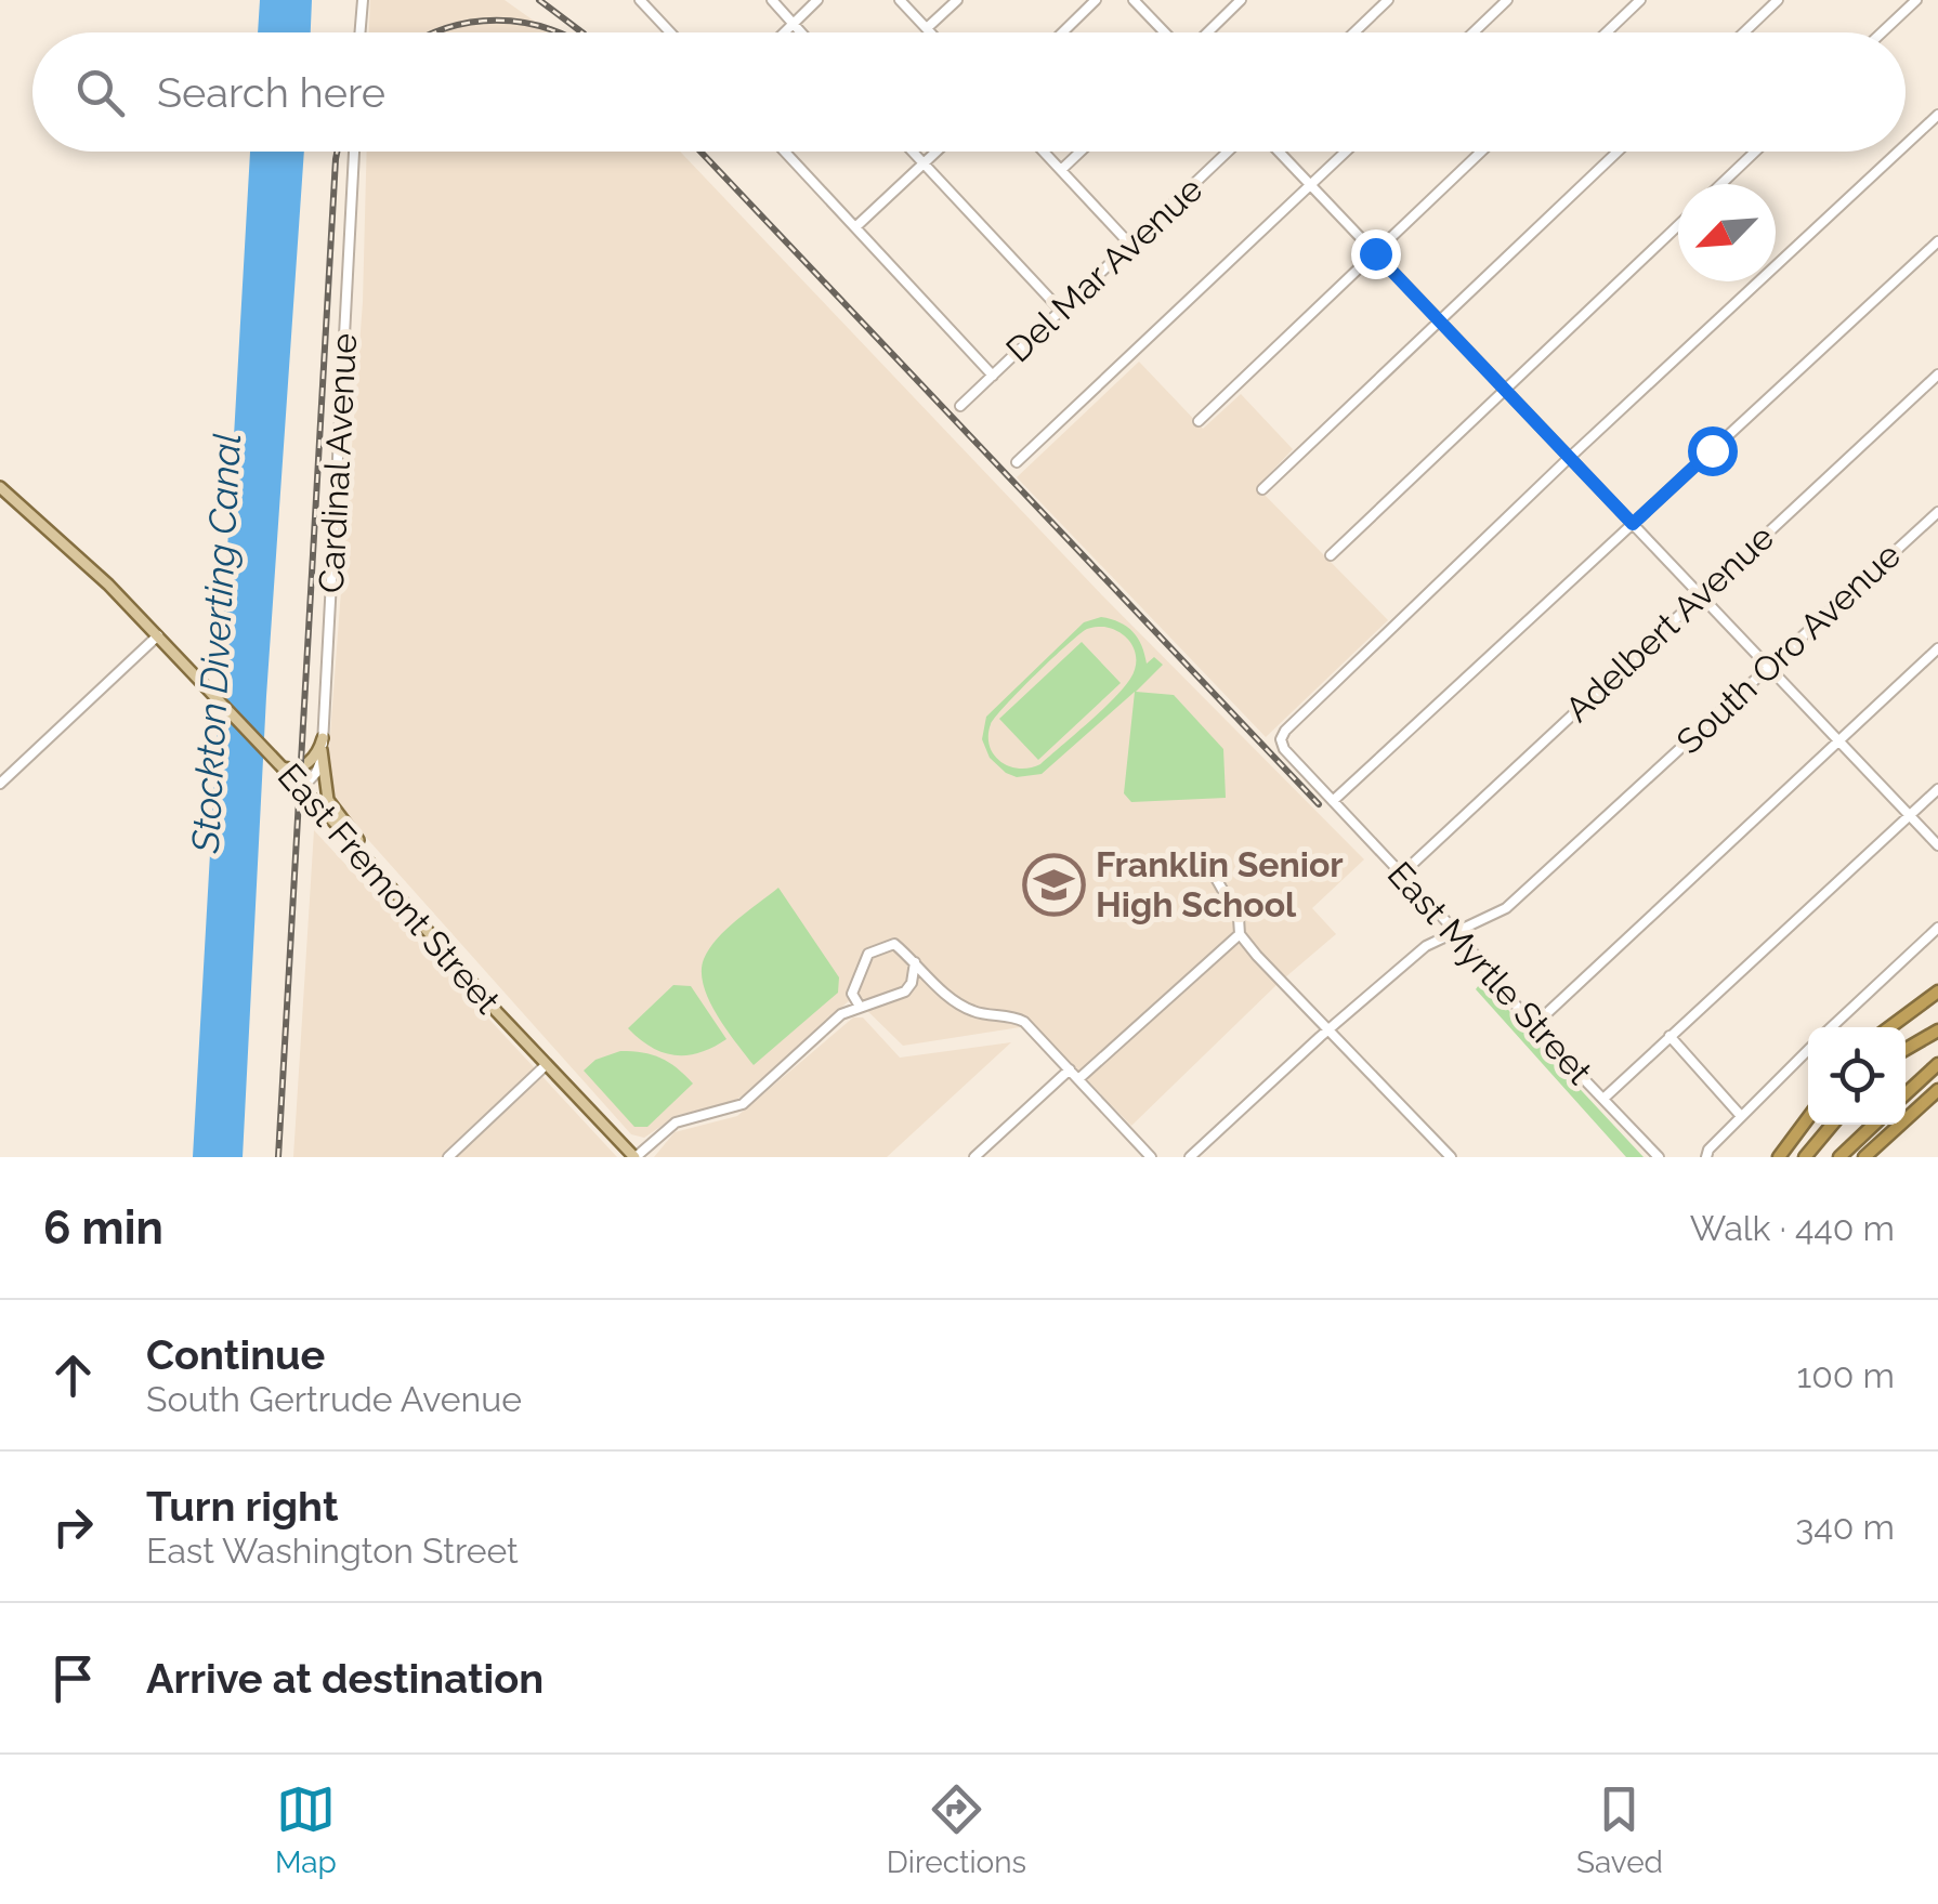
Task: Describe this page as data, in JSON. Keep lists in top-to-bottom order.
{
  "streets": {
    "main road": ["East Fremont Street"],
    "street": [
      "Del Mar Avenue",
      "Cardinal Avenue",
      "Adelbert Avenue",
      "South Oro Avenue",
      "East Myrtle Street"
    ]
  },
  "crossings": [
    ["Cardinal Avenue", "East Fremont Street"],
    ["Adelbert Avenue", "East Myrtle Street"],
    ["South Oro Avenue", "East Myrtle Street"]
  ],
  "water": ["Stockton Diverting Canal"],
  "places": {
    "school or university": ["Franklin Senior High School"]
  },
  "north": "bottom left",
  "page": {
    "search": "Search here",
    "heading": ["6 min", "Walk · 440 m"],
    "list": [
      ["Continue", "South Gertrude Avenue", "100 m"],
      ["Turn right", "East Washington Street", "340 m"],
      "Arrive at destination"
    ],
    "nav": ["Map", "Directions", "Saved"]
  }
}
